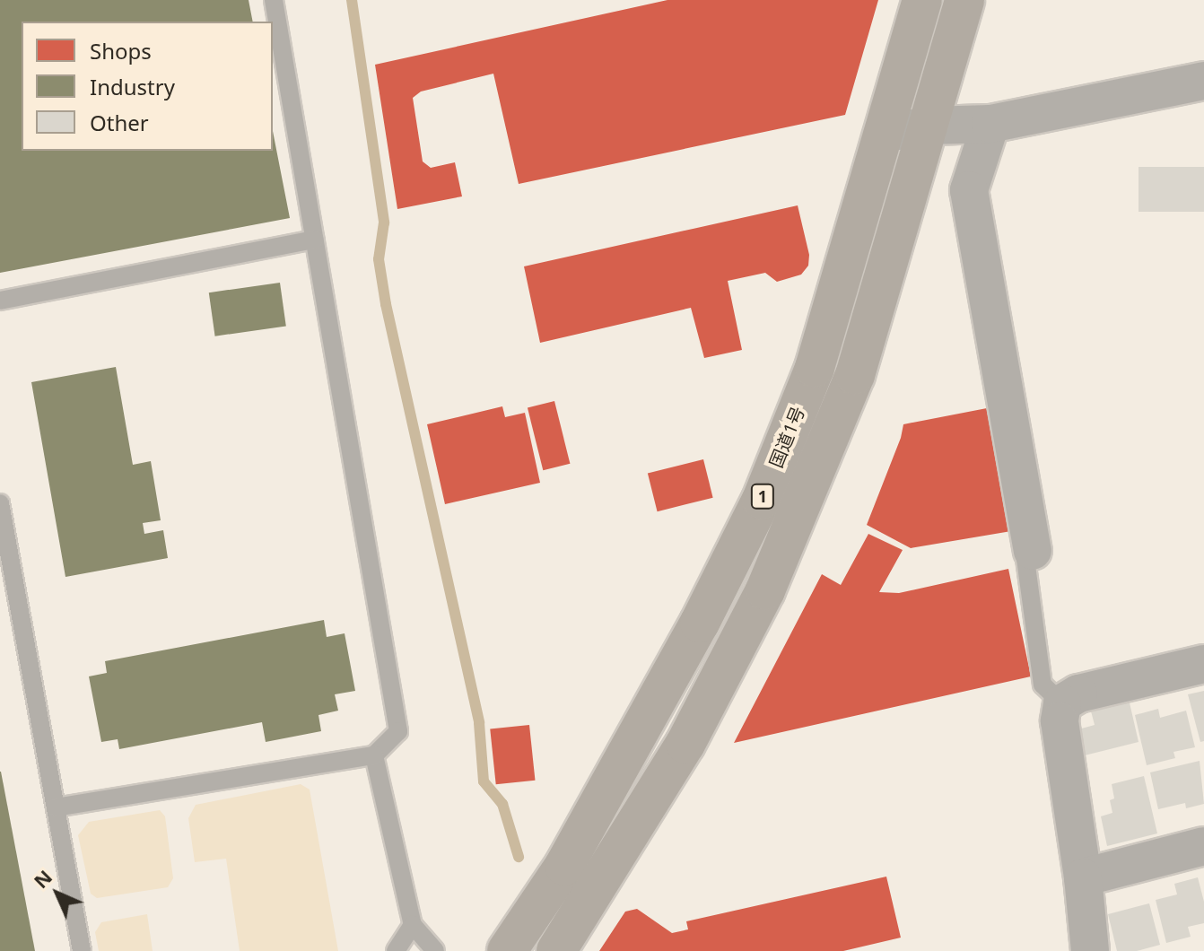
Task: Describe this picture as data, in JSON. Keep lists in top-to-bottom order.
{
  "streets": {
    "highway": ["国道1号", "1"]
  },
  "legend": ["Shops", "Industry", "Other"],
  "north": "top left"
}
